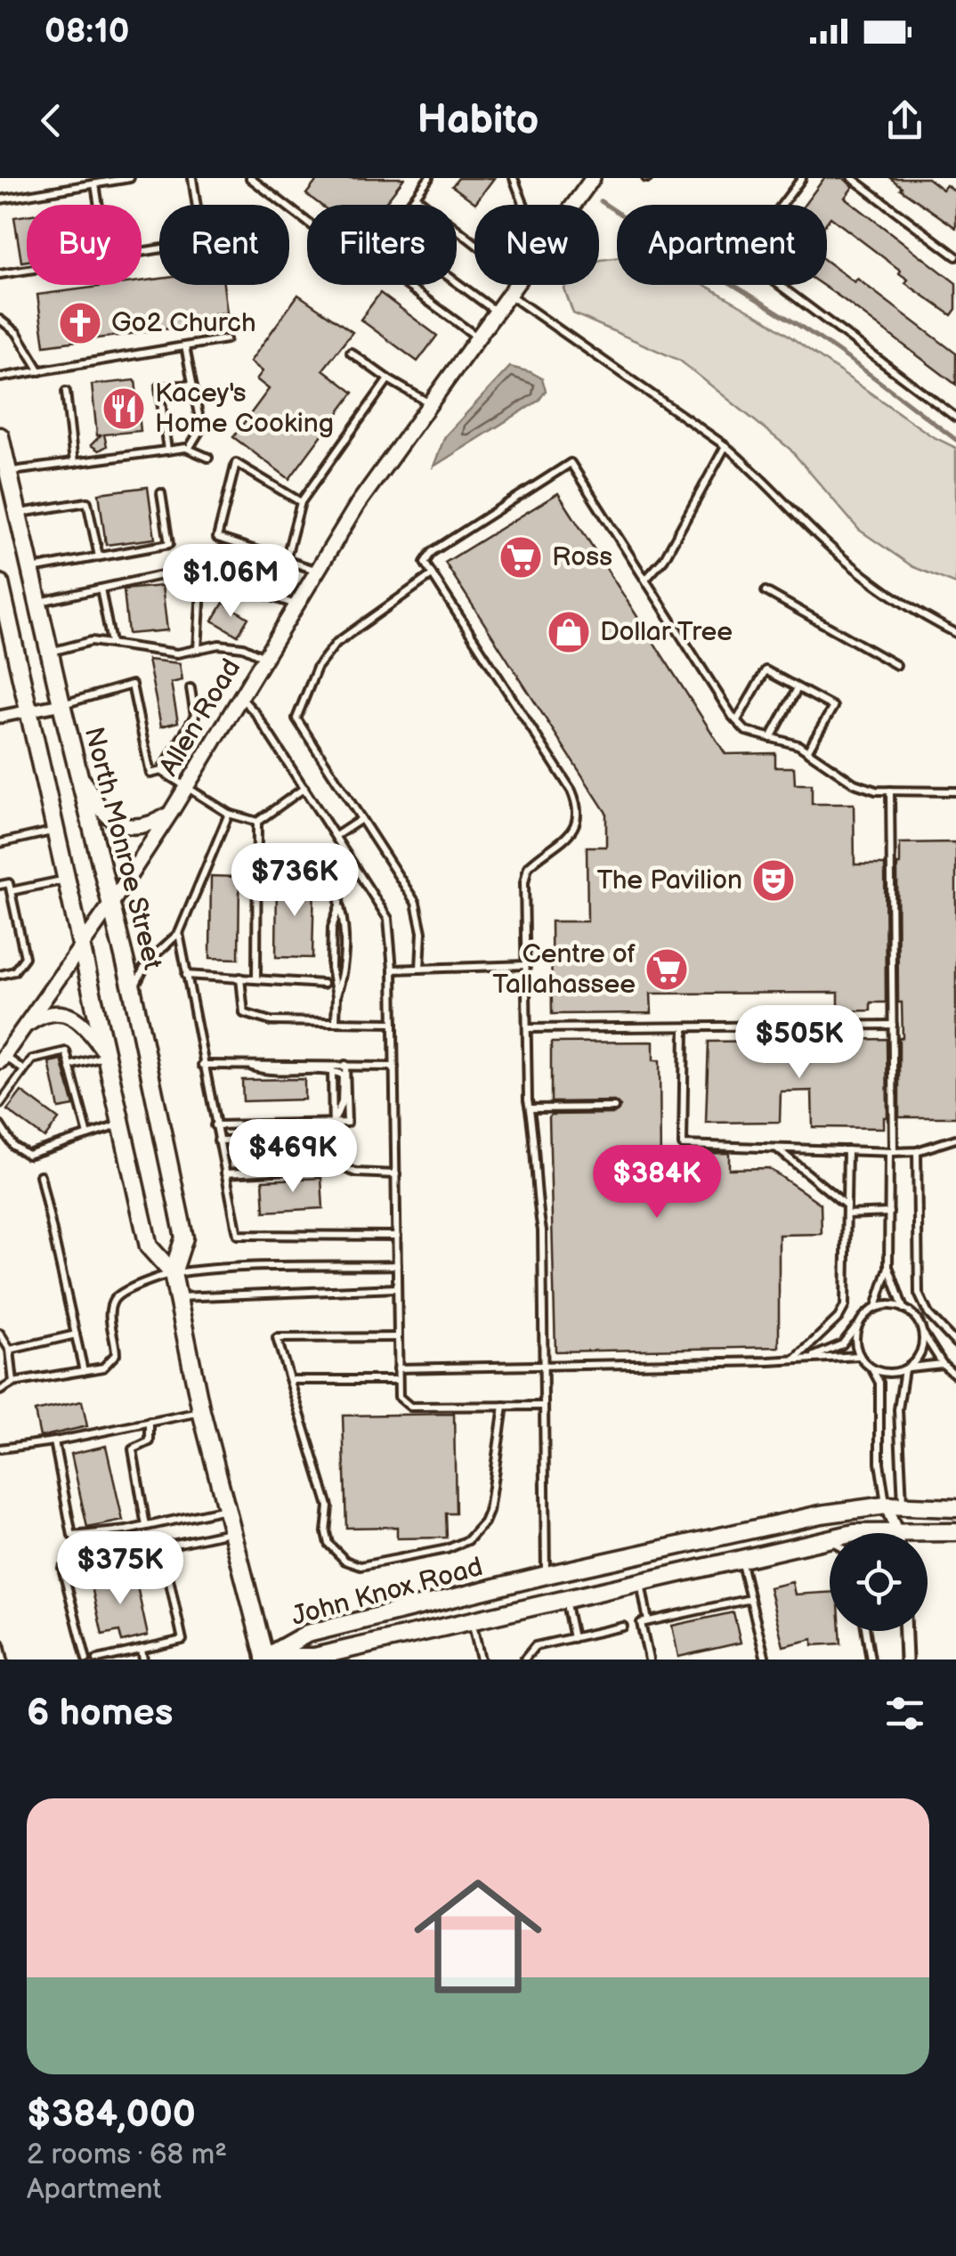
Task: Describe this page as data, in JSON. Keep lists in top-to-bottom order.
{
  "streets": {
    "main road": ["North Monroe Street", "John Knox Road"],
    "street": ["Allen Road"]
  },
  "crossings": [
    ["Allen Road", "North Monroe Street"],
    ["North Monroe Street", "John Knox Road"]
  ],
  "places": {
    "church": ["Go2 Church"],
    "restaurant": ["Kacey's Home Cooking"],
    "supermarket": ["Ross", "Centre of Tallahassee"],
    "shop": ["Dollar Tree"],
    "theatre": ["The Pavilion"]
  },
  "page": {
    "status": "08:10",
    "header": "Habito",
    "chip": [
      "Buy",
      "Rent",
      "Filters",
      "New",
      "Apartment"
    ],
    "price": [
      "$1.06M",
      "$736K",
      "$505K",
      "$469K",
      "$384K",
      "$375K"
    ],
    "heading": "6 homes",
    "list": [
      {
        "name": "$384,000",
        "note": "2 rooms · 68 m² · Apartment"
      }
    ]
  }
}
